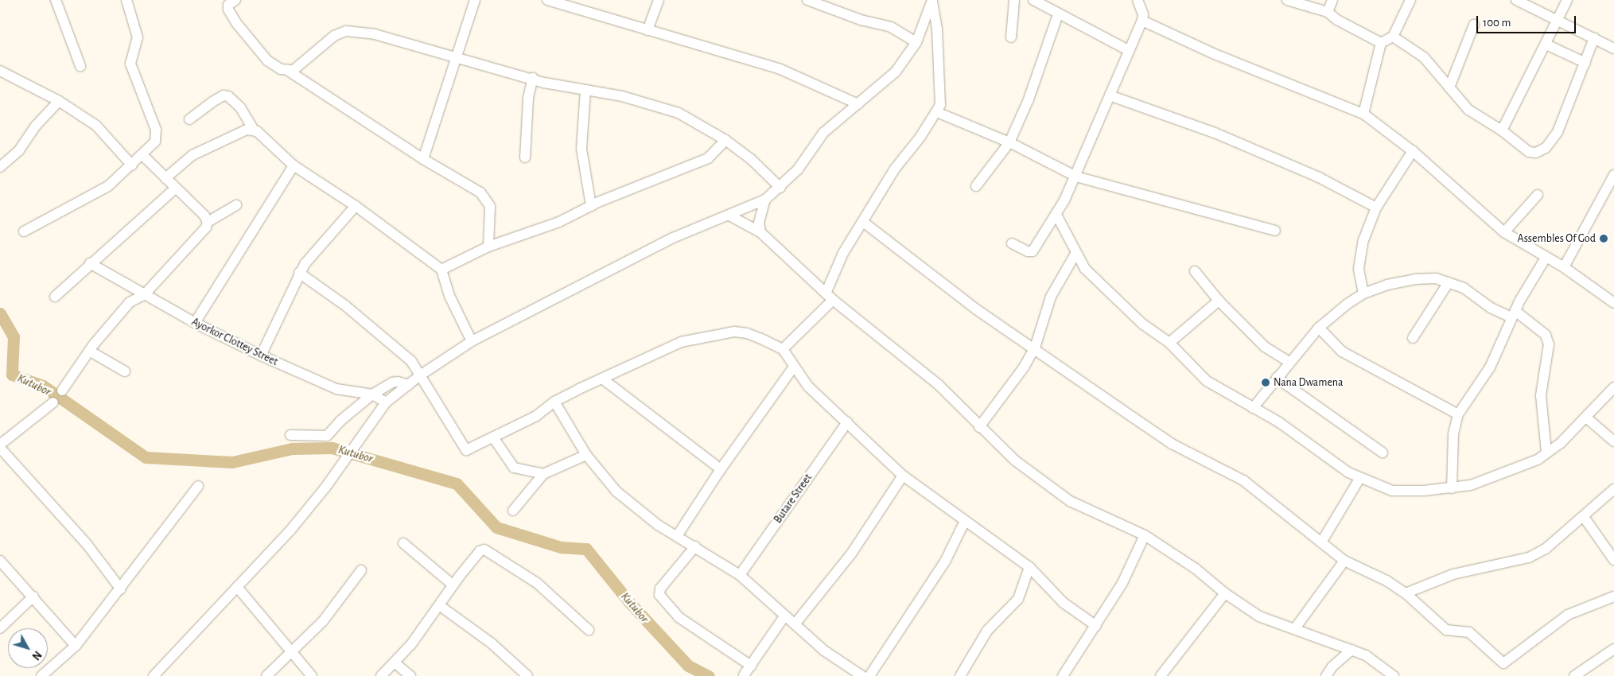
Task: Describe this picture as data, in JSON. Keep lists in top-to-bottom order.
{
  "streets": {
    "street": ["Ayorkor Clottey Street", "Butare Street"]
  },
  "water": ["Kutubor"],
  "places": ["Assembles Of God", "Nana Dwamena"],
  "scale_bar": "100 m",
  "north": "bottom right"
}
